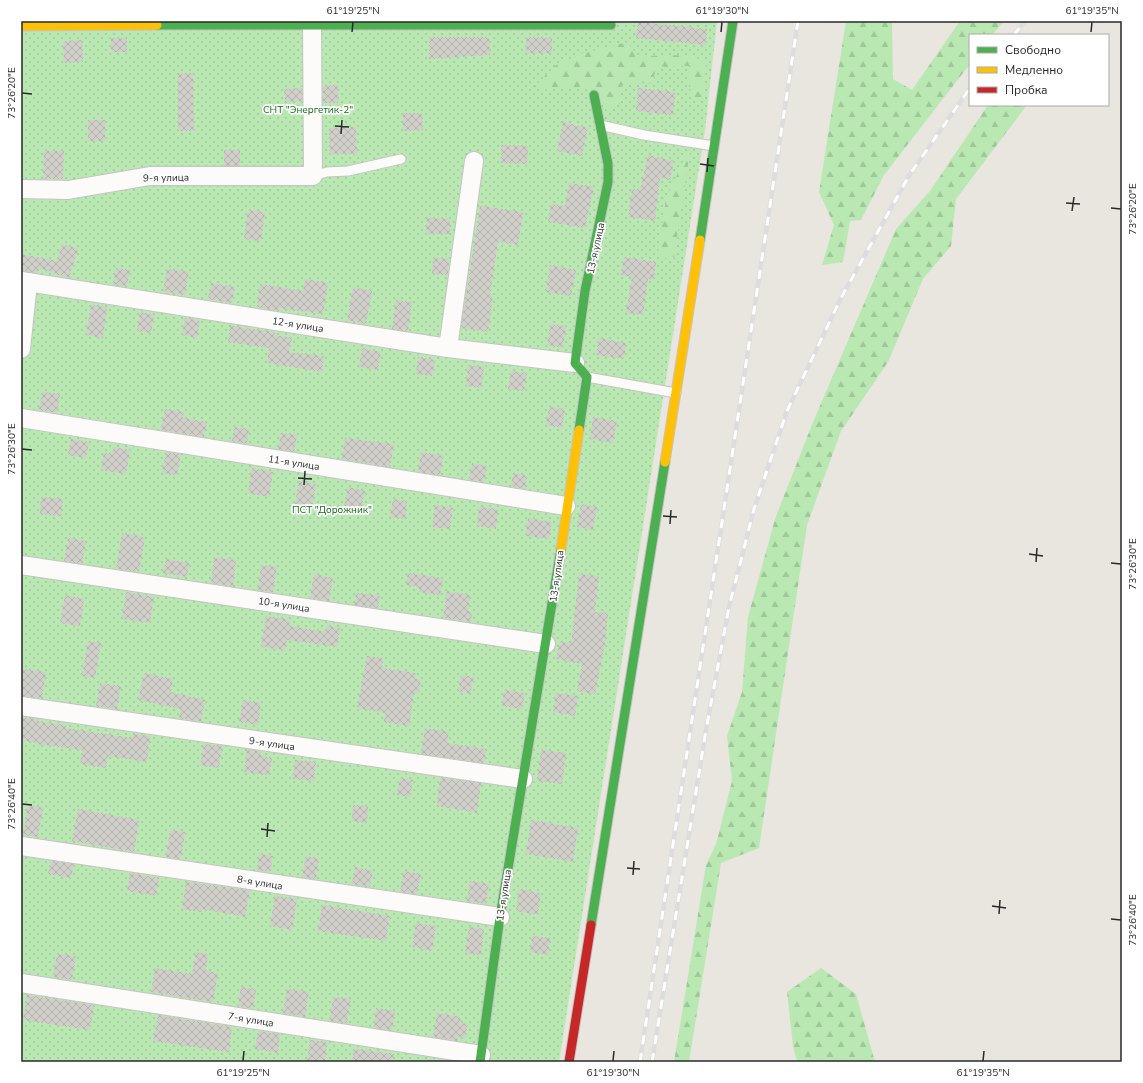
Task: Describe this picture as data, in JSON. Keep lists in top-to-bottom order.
{
  "streets": {
    "street": [
      "9-я улица",
      "13-я улица",
      "12-я улица",
      "11-я улица",
      "10-я улица",
      "8-я улица",
      "7-я улица"
    ]
  },
  "crossings": [
    ["9-я улица", "13-я улица"],
    ["13-я улица", "12-я улица"],
    ["13-я улица", "11-я улица"],
    ["13-я улица", "10-я улица"],
    ["13-я улица", "8-я улица"],
    ["13-я улица", "7-я улица"]
  ],
  "parks": ["СHТ \"Энергетик-2\"", "ПСТ \"Дорожник\""],
  "legend": ["Свободно", "Медленно", "Пробка"],
  "coordinates": [
    "61°19'25\"N",
    "61°19'30\"N",
    "61°19'35\"N",
    "73°26'20\"E",
    "73°26'30\"E",
    "73°26'40\"E"
  ]
}
